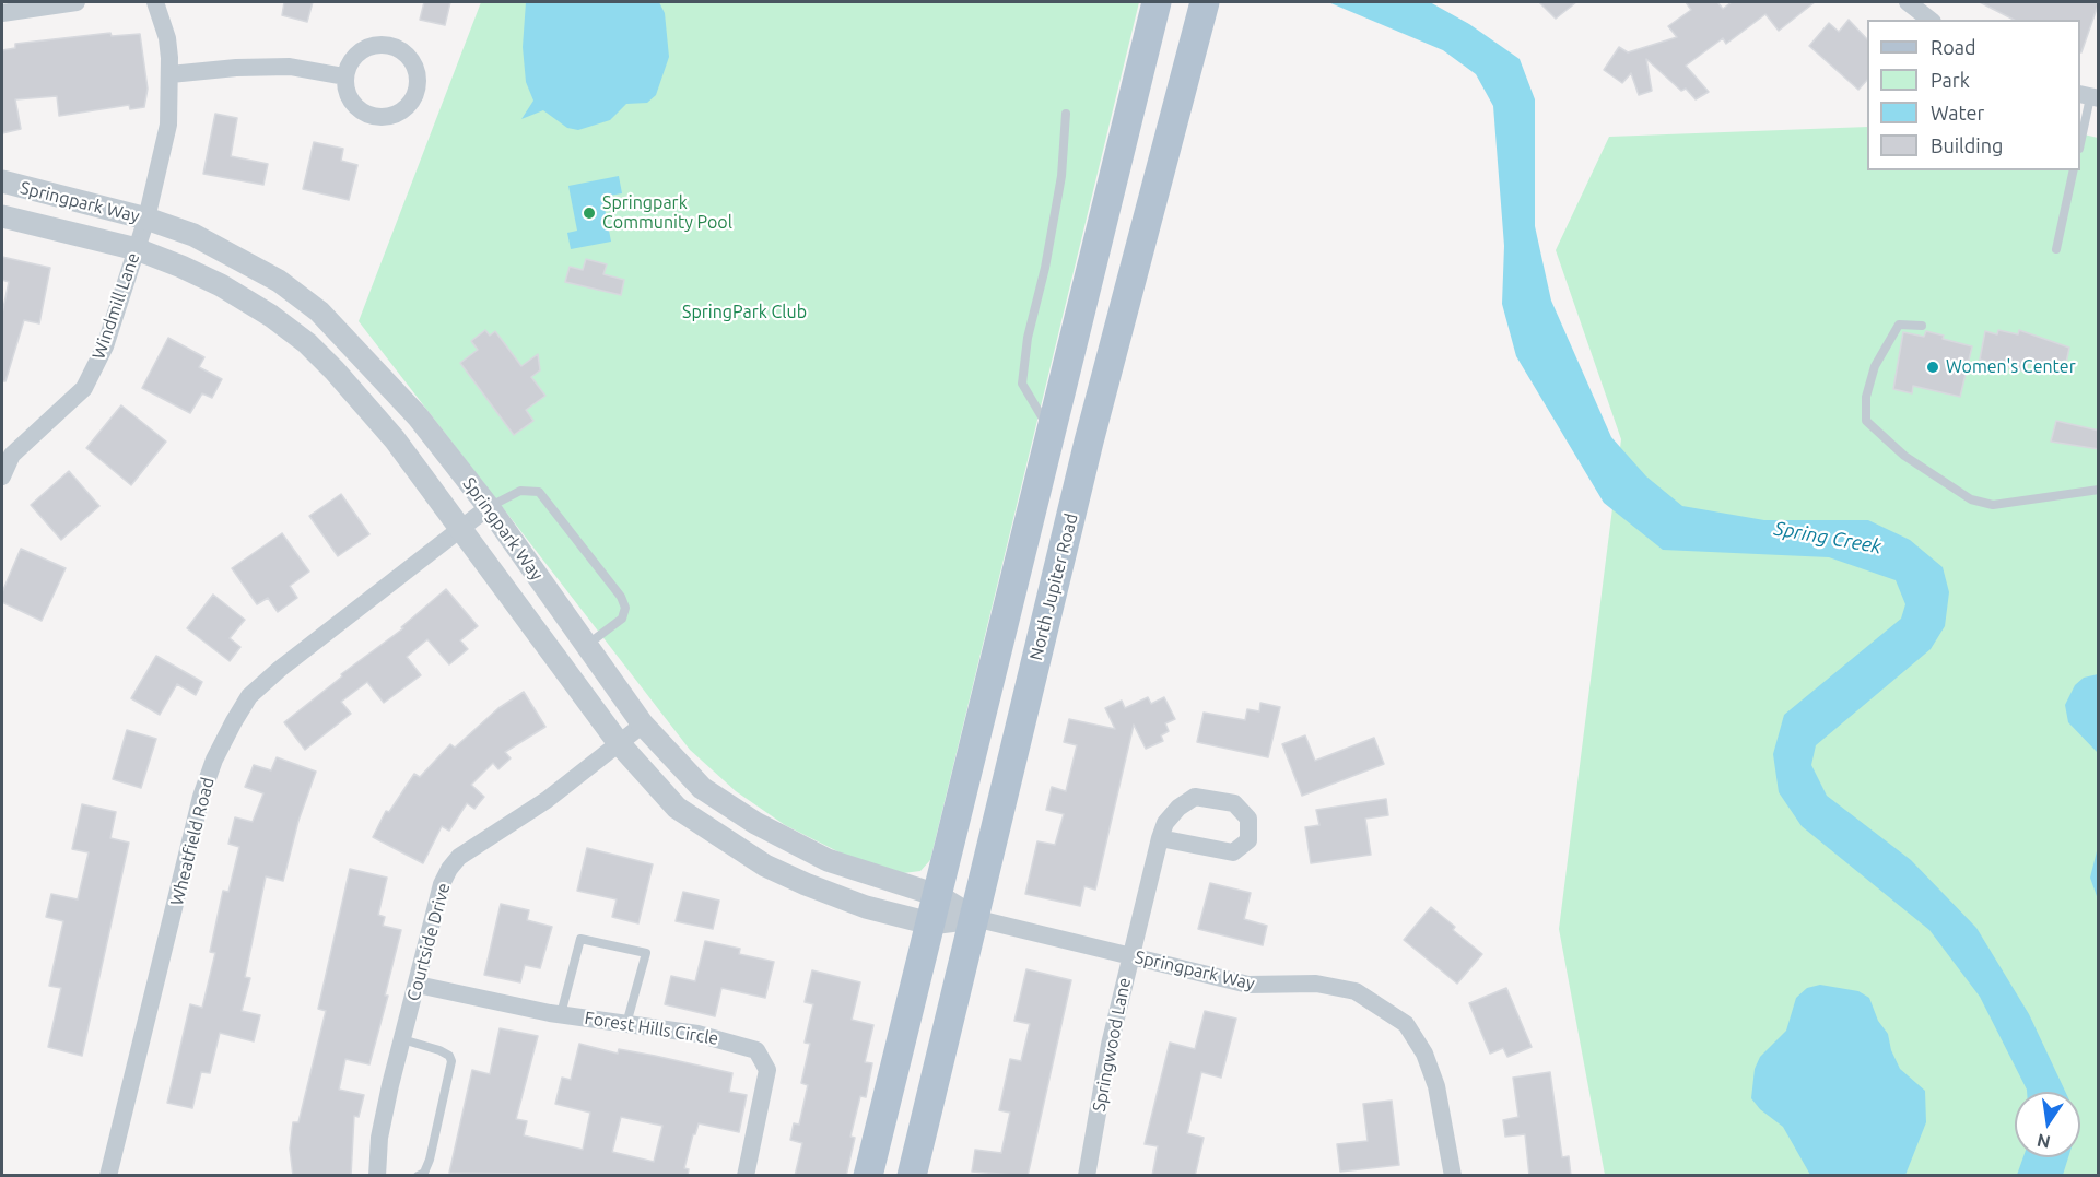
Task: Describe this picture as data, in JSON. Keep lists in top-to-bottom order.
{
  "streets": {
    "main road": ["North Jupiter Road"],
    "street": [
      "Springpark Way",
      "Windmill Lane",
      "Wheatfield Road",
      "Courtside Drive",
      "Forest Hills Circle",
      "Springwood Lane"
    ]
  },
  "crossings": [
    ["Springpark Way", "Windmill Lane"],
    ["Springpark Way", "North Jupiter Road"],
    ["Springpark Way", "Wheatfield Road"],
    ["Springpark Way", "Courtside Drive"],
    ["Springpark Way", "Springwood Lane"],
    ["Courtside Drive", "Forest Hills Circle"]
  ],
  "water": ["Spring Creek"],
  "parks": ["SpringPark Club"],
  "places": ["Springpark Community Pool", "Women's Center"],
  "legend": [
    "Road",
    "Park",
    "Water",
    "Building"
  ],
  "north": "bottom"
}
